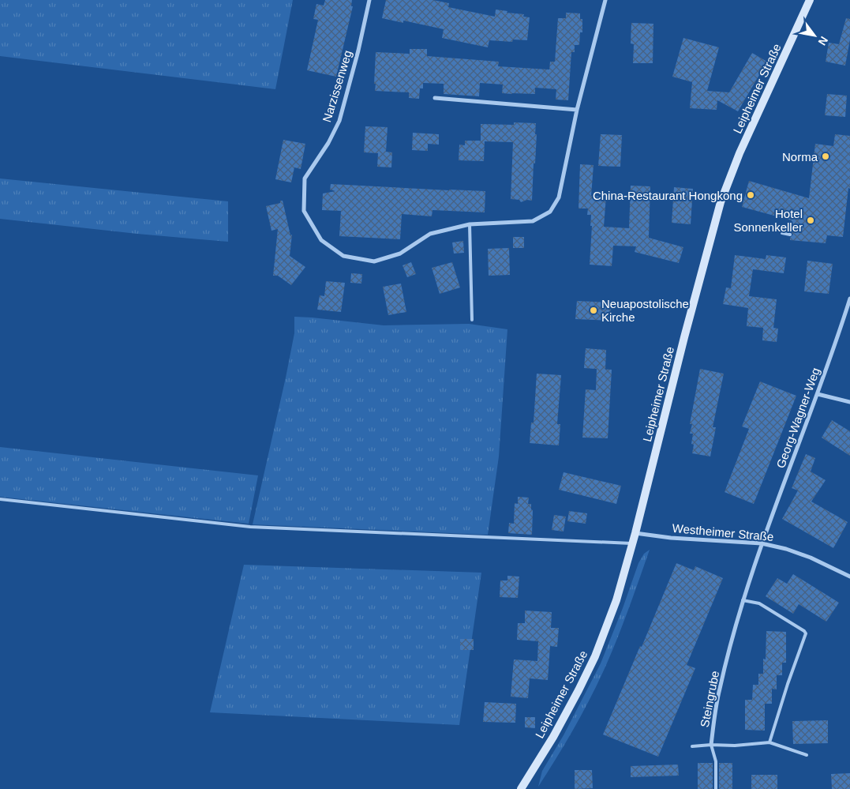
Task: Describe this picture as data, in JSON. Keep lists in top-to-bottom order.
{
  "streets": {
    "main road": ["Leipheimer Straße"],
    "street": [
      "Narzissenweg",
      "Georg-Wagner-Weg",
      "Westheimer Straße",
      "Steingrube"
    ]
  },
  "crossings": [
    ["Leipheimer Straße", "Westheimer Straße"],
    ["Georg-Wagner-Weg", "Westheimer Straße"],
    ["Georg-Wagner-Weg", "Steingrube"],
    ["Westheimer Straße", "Steingrube"]
  ],
  "places": [
    "Norma",
    "China-Restaurant Hongkong",
    "Hotel Sonnenkeller",
    "Neuapostolische Kirche"
  ],
  "north": "bottom right"
}
